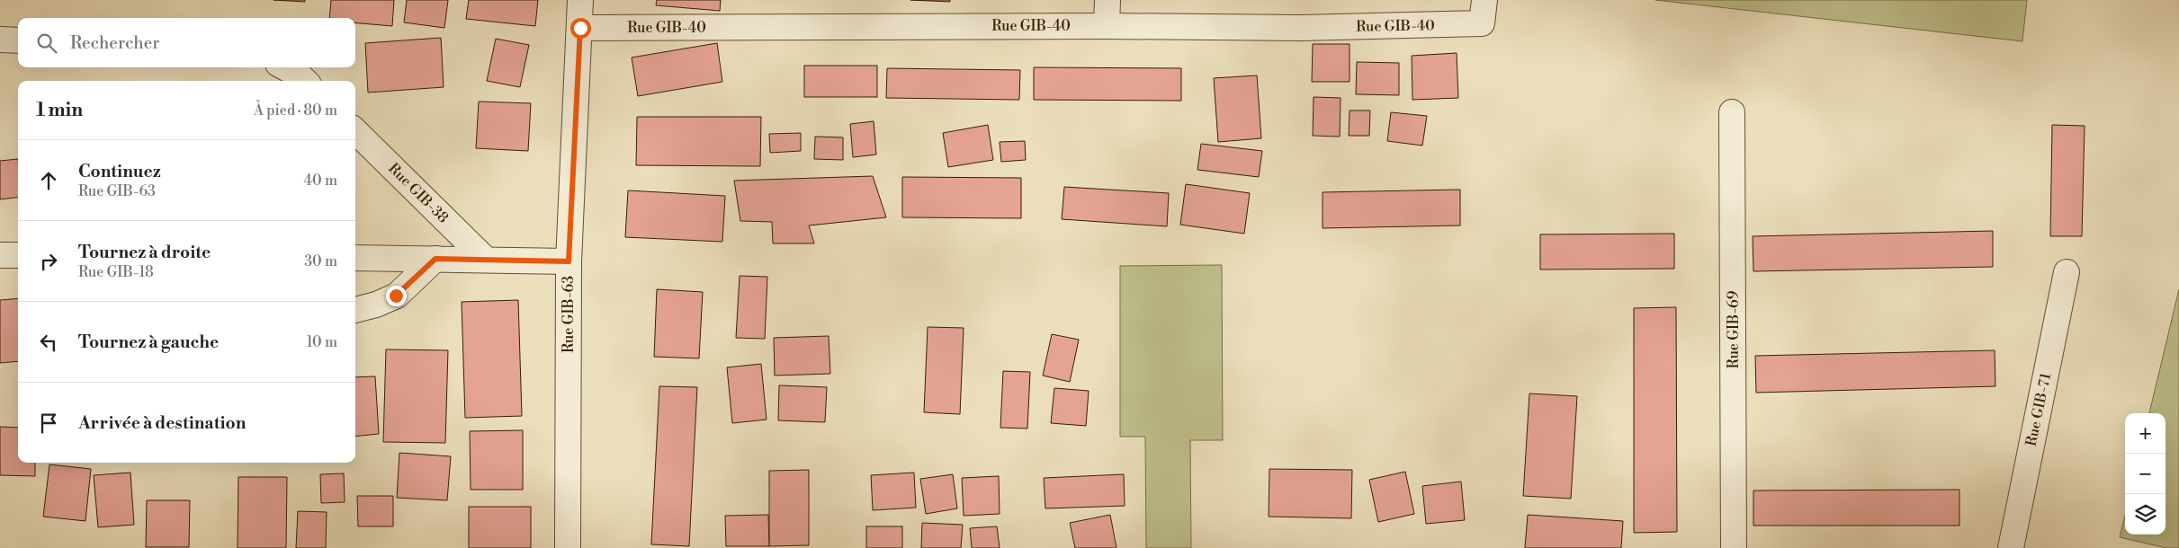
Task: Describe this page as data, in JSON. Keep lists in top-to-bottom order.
{
  "streets": {
    "street": [
      "Rue GIB-40",
      "Rue GIB-38",
      "Rue GIB-63",
      "Rue GIB-69",
      "Rue GIB-71"
    ]
  },
  "crossings": [
    ["Rue GIB-40", "Rue GIB-63"]
  ],
  "page": {
    "search": "Rechercher",
    "heading": ["1 min", "À pied · 80 m"],
    "list": [
      ["Continuez", "Rue GIB-63", "40 m"],
      ["Tournez à droite", "Rue GIB-18", "30 m"],
      ["Tournez à gauche", "10 m"],
      "Arrivée à destination"
    ],
    "map_buttons": ["+", "−"]
  }
}
